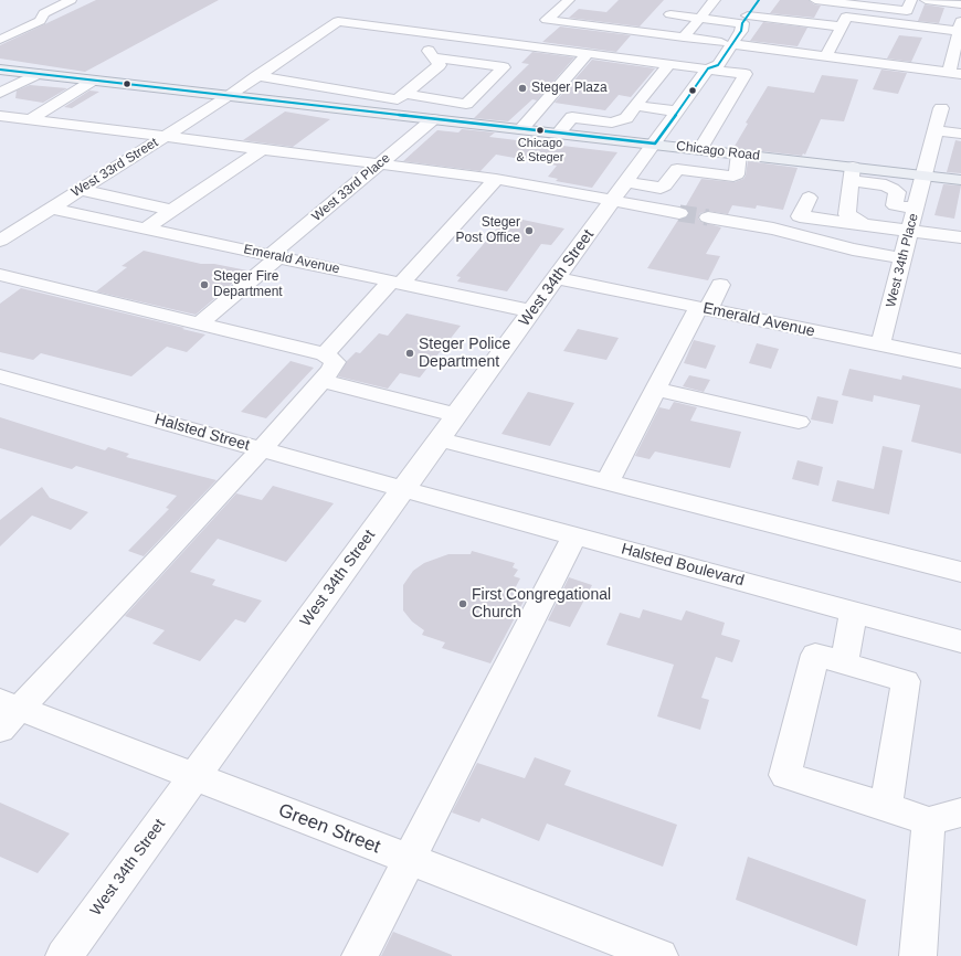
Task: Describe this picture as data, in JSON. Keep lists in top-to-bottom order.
{
  "streets": {
    "main road": ["Chicago Road"],
    "street": [
      "West 33rd Street",
      "West 33rd Place",
      "Emerald Avenue",
      "West 34th Place",
      "West 34th Street",
      "Halsted Street",
      "Halsted Boulevard",
      "Green Street"
    ]
  },
  "crossings": [
    ["Chicago Road", "West 33rd Street"],
    ["Chicago Road", "West 33rd Place"],
    ["Chicago Road", "West 34th Place"],
    ["Chicago Road", "West 34th Street"],
    ["West 33rd Street", "Emerald Avenue"],
    ["West 33rd Street", "West 34th Street"],
    ["West 33rd Place", "Emerald Avenue"],
    ["Emerald Avenue", "West 34th Place"],
    ["Emerald Avenue", "West 34th Street"],
    ["West 34th Street", "Halsted Street"],
    ["West 34th Street", "Halsted Boulevard"],
    ["West 34th Street", "Green Street"],
    ["Halsted Street", "Halsted Boulevard"]
  ],
  "places": [
    "Steger Plaza",
    "Chicago & Steger",
    "Steger Post Office",
    "Steger Fire Department",
    "Steger Police Department",
    "First Congregational Church"
  ]
}
